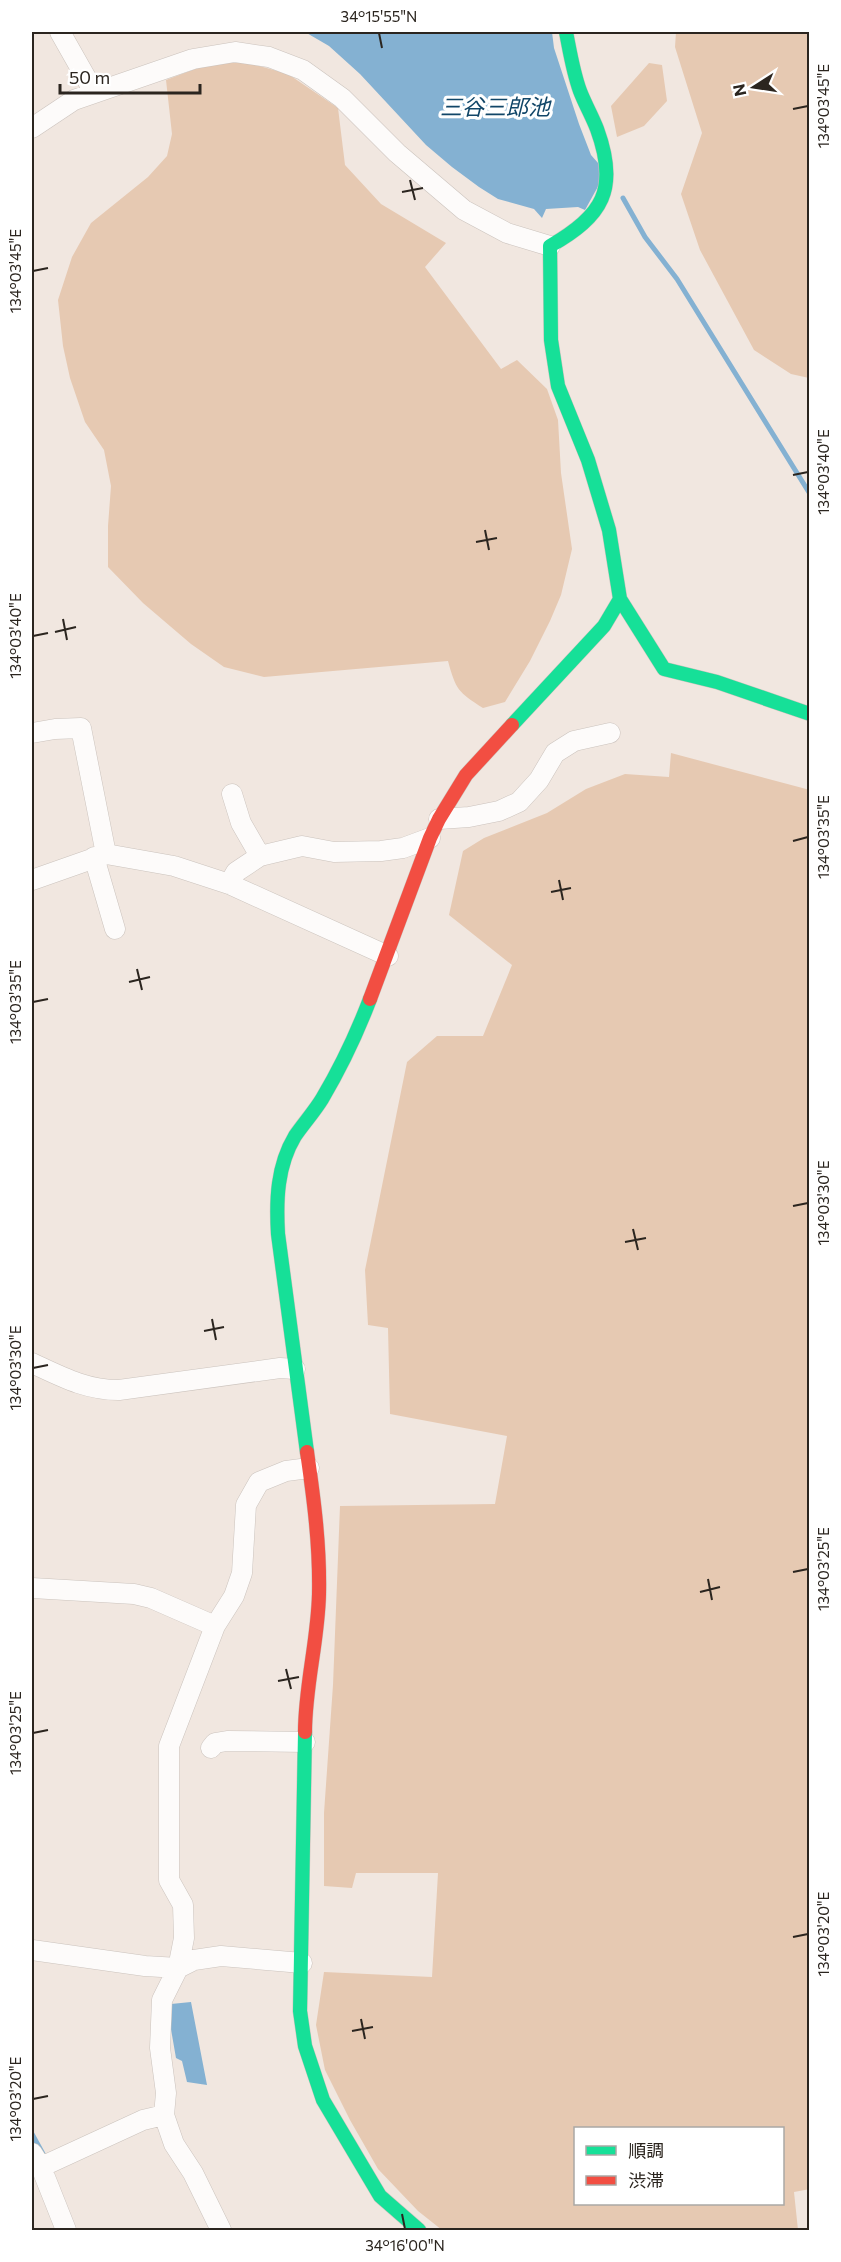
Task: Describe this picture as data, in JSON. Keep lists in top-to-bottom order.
{
  "water": ["三谷三郎池"],
  "legend": ["順調", "渋滞"],
  "scale_bar": "50 m",
  "north": "left",
  "coordinates": [
    "34°15'55\"N",
    "134°03'45\"E",
    "134°03'40\"E",
    "134°03'35\"E",
    "134°03'30\"E",
    "134°03'25\"E",
    "134°03'20\"E",
    "34°16'00\"N"
  ]
}
